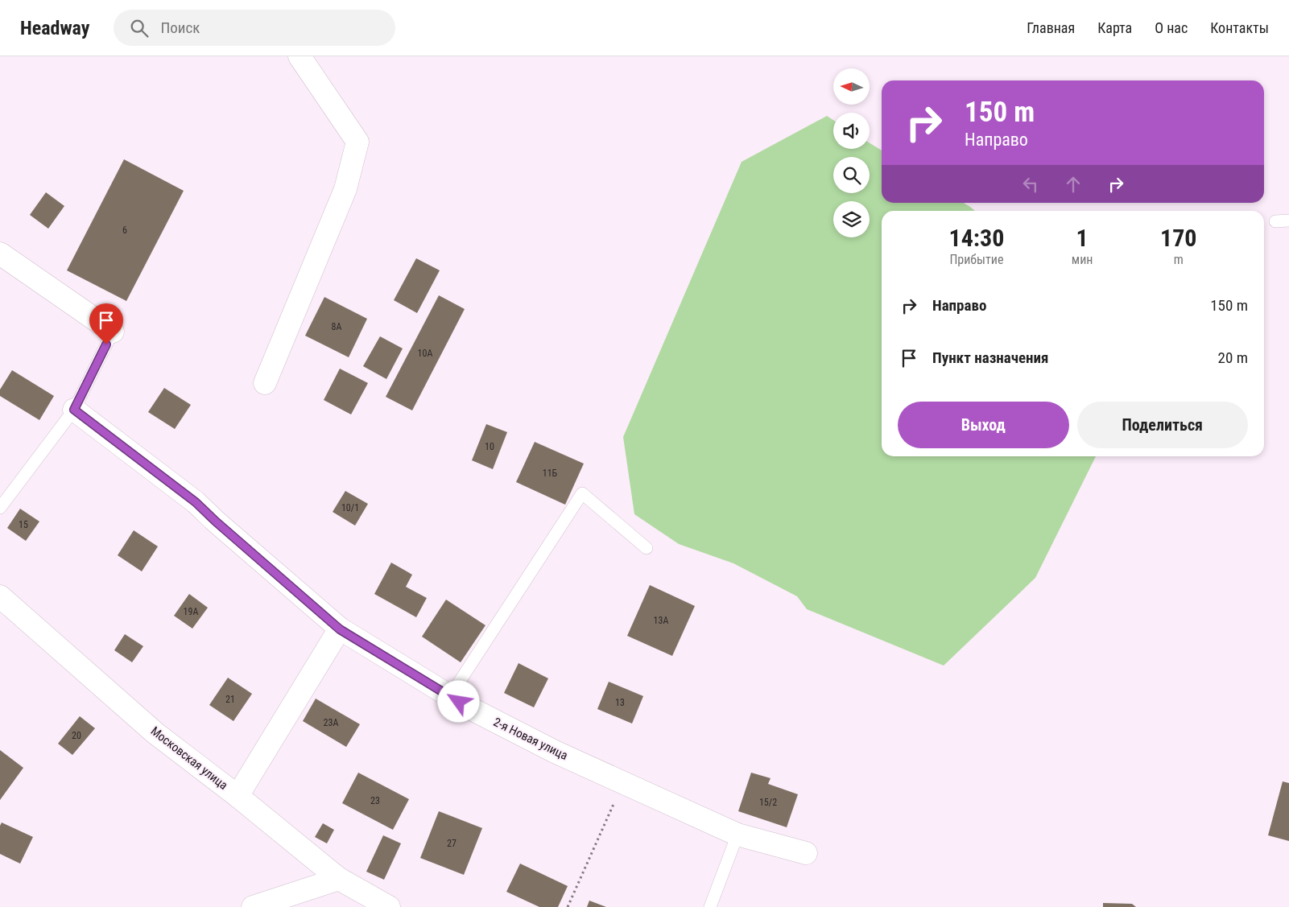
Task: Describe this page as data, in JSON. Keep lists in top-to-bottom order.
{
  "streets": {
    "street": ["2-я Новая улица", "Московская улица"]
  },
  "house_numbers": [
    "6",
    "8А",
    "10А",
    "10",
    "11Б",
    "10/1",
    "15",
    "19А",
    "13А",
    "21",
    "13",
    "23А",
    "20",
    "23",
    "15/2",
    "27"
  ],
  "north": "left",
  "page": {
    "header": "Headway",
    "search": "Поиск",
    "nav": [
      "Главная",
      "Карта",
      "О нас",
      "Контакты"
    ],
    "turn": ["150 m", "Направо"],
    "eta": [
      "14:30",
      "Прибытие",
      "1",
      "мин",
      "170",
      "m"
    ],
    "list": [
      {
        "name": "Направо",
        "value": "150 m"
      },
      {
        "name": "Пункт назначения",
        "value": "20 m"
      }
    ],
    "buttons": ["Выход", "Поделиться"]
  }
}
